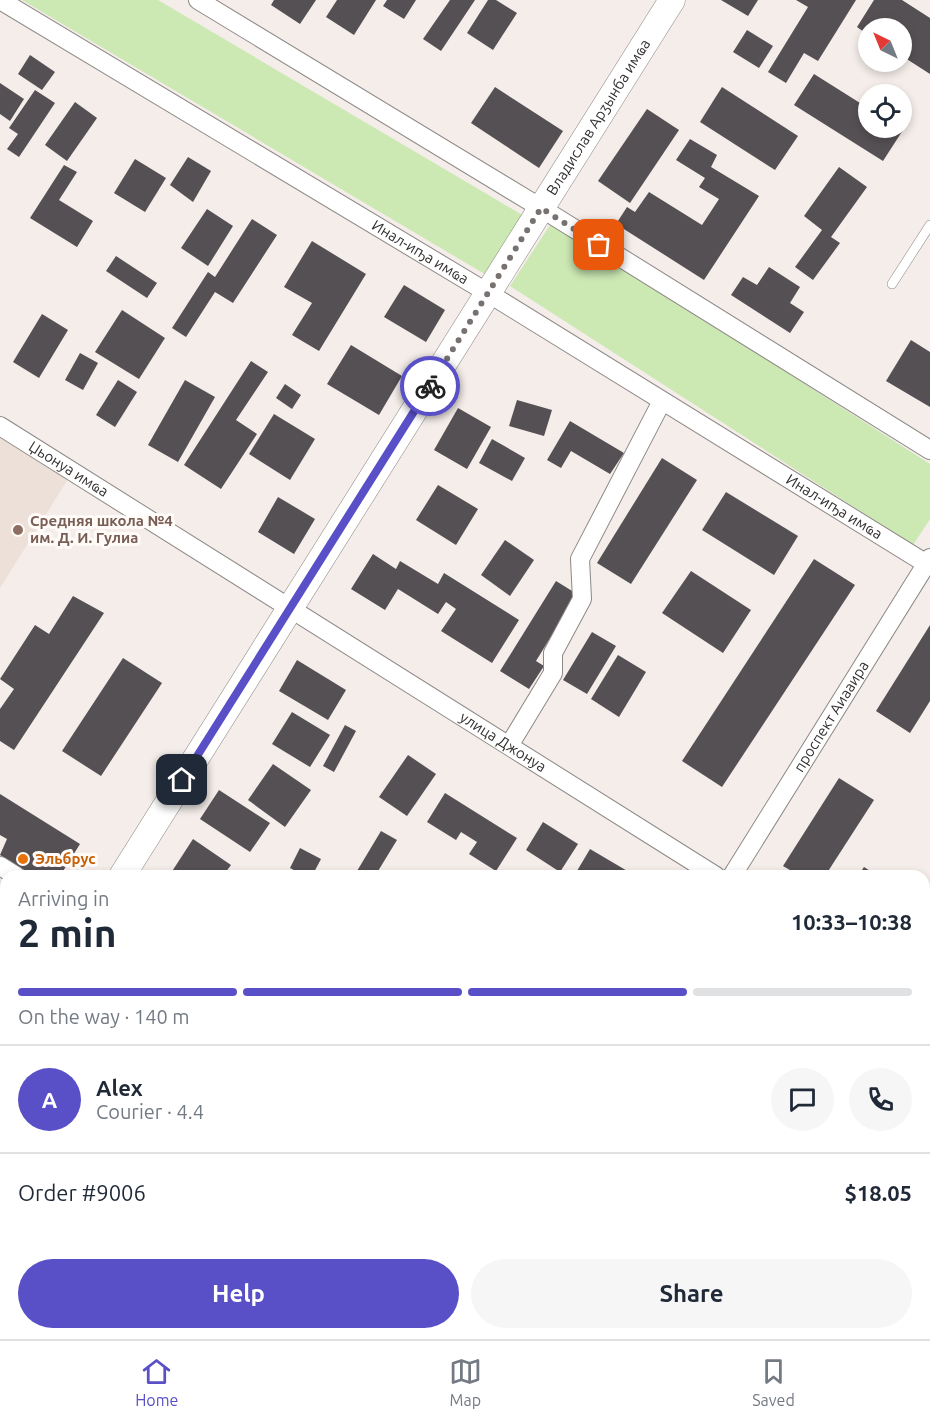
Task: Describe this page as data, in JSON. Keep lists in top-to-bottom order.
{
  "streets": {
    "main road": ["Владислав Арӡынба имҩа"],
    "street": [
      "Инал-иҧа имҩа",
      "Џьонуа имҩа",
      "проспект Аиааира",
      "улица Джонуа"
    ]
  },
  "crossings": [
    ["Владислав Арӡынба имҩа", "Инал-иҧа имҩа"],
    ["Владислав Арӡынба имҩа", "Џьонуа имҩа"],
    ["Владислав Арӡынба имҩа", "улица Джонуа"],
    ["Инал-иҧа имҩа", "проспект Аиааира"],
    ["Џьонуа имҩа", "улица Джонуа"]
  ],
  "places": ["Средняя школа №4 им. Д. И. Гулиа", "Эльбрус"],
  "north": "top left",
  "page": {
    "heading": ["2 min", "Arriving in", "10:33–10:38"],
    "panel": [
      "Alex",
      "Courier · 4.4",
      "Order #9006",
      "$18.05"
    ],
    "bar": "On the way · 140 m",
    "round": "A",
    "buttons": ["Help", "Share"],
    "tabs": ["Home", "Map", "Saved"]
  }
}
